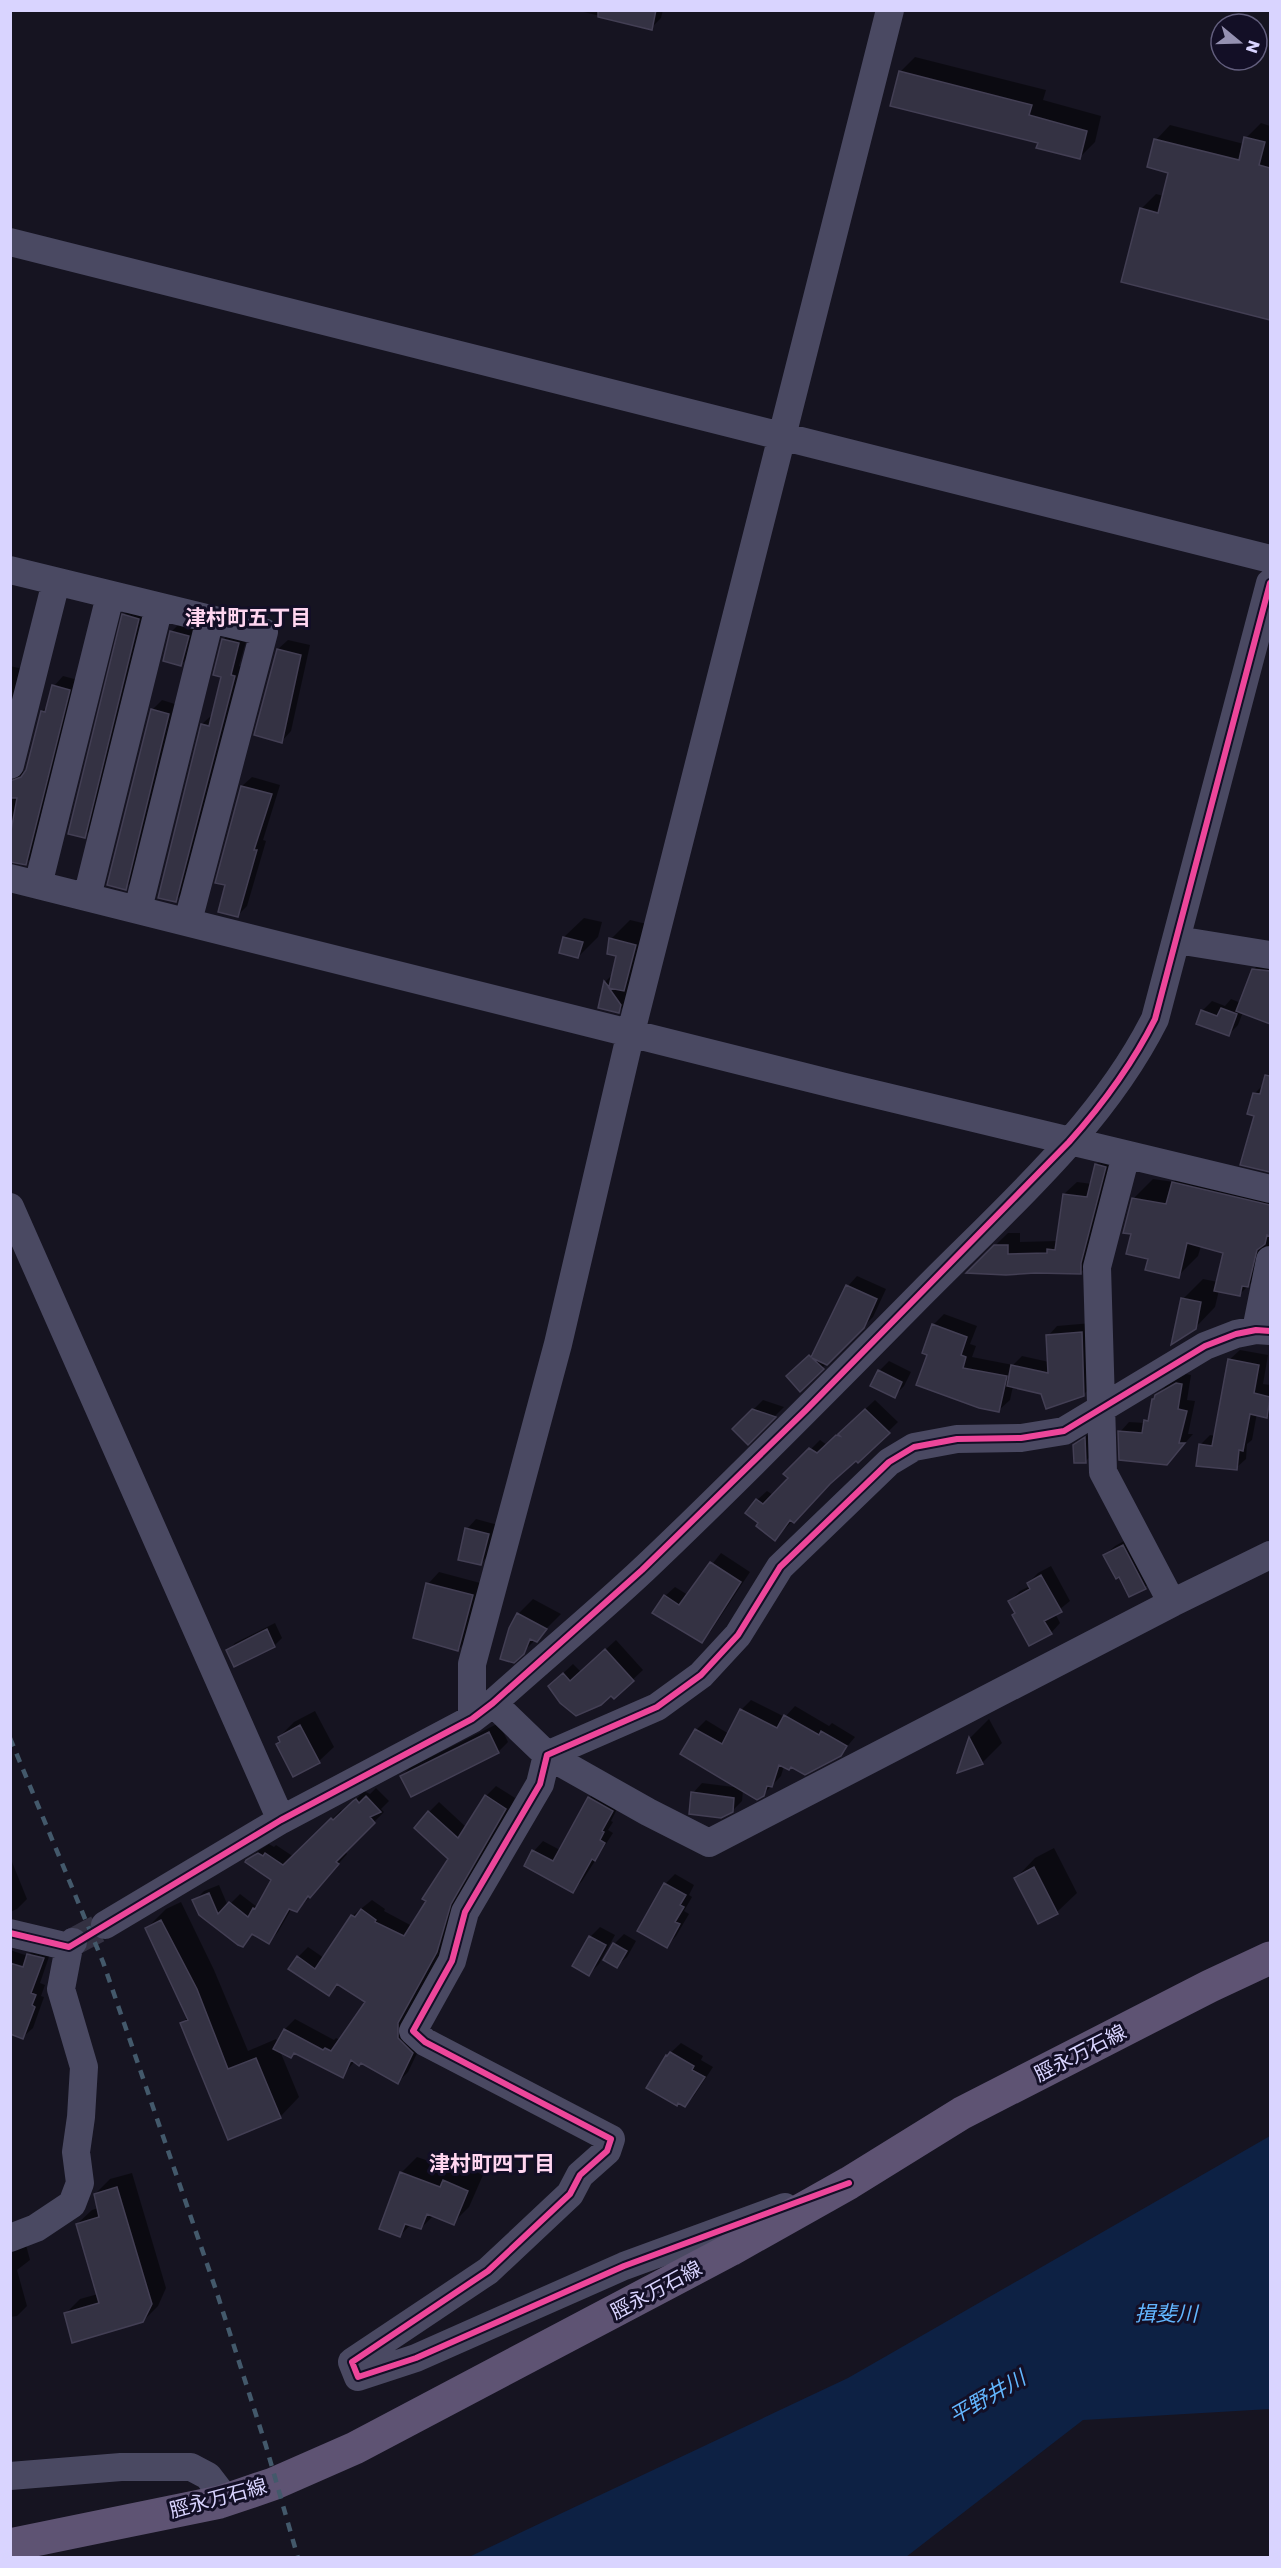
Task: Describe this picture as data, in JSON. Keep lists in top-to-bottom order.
{
  "streets": {
    "main road": ["脛永万石線"]
  },
  "districts": ["津村町五丁目", "津村町四丁目"],
  "water": ["揖斐川", "平野井川"],
  "north": "right"
}
